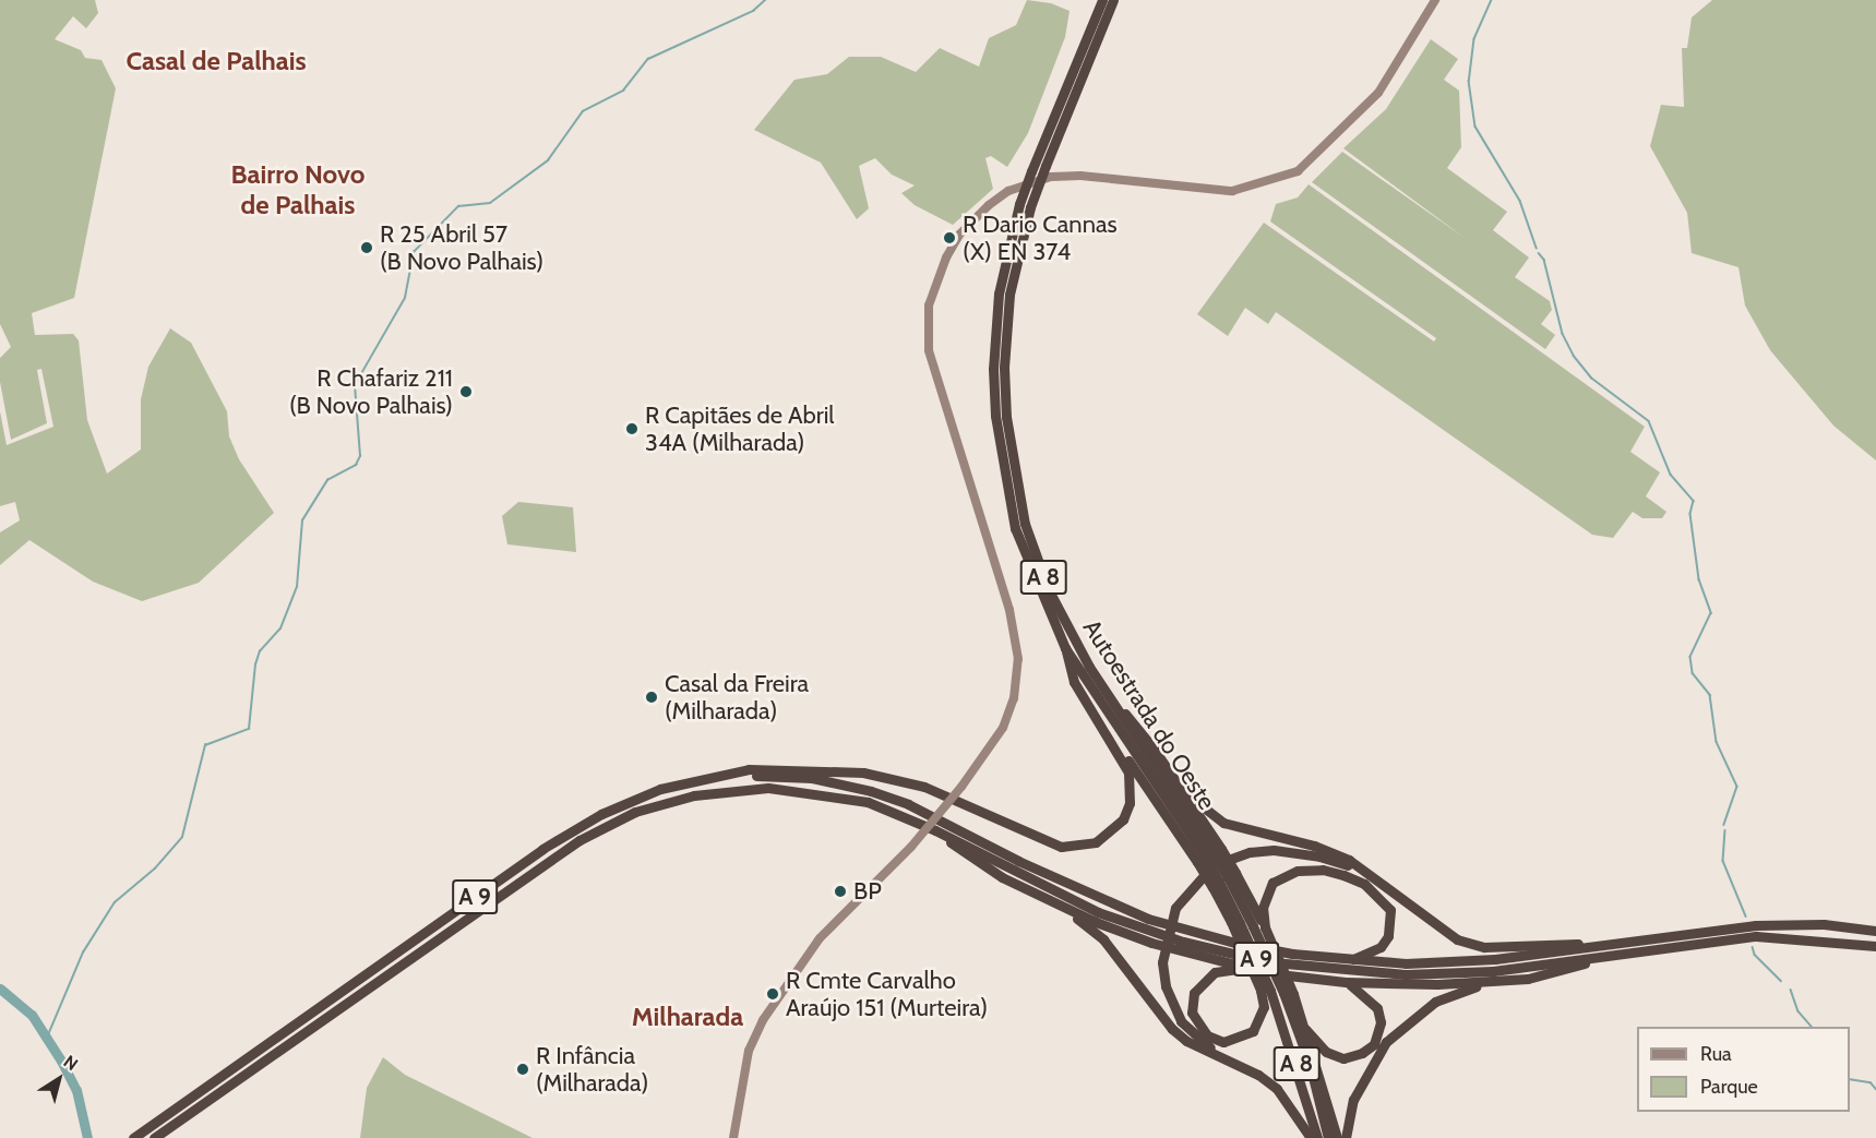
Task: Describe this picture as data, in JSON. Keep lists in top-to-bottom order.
{
  "streets": {
    "highway": ["A 8", "Autoestrada do Oeste", "A 9"]
  },
  "districts": ["Casal de Palhais", "Bairro Novo de Palhais", "Milharada"],
  "places": [
    "R Dario Cannas (X) EN 374",
    "R 25 Abril 57 (B Novo Palhais)",
    "R Chafariz 211 (B Novo Palhais)",
    "R Capitães de Abril 34A (Milharada)",
    "Casal da Freira (Milharada)",
    "BP",
    "R Cmte Carvalho Araújo 151 (Murteira)",
    "R Infância (Milharada)"
  ],
  "legend": ["Rua", "Parque"],
  "north": "top right"
}
